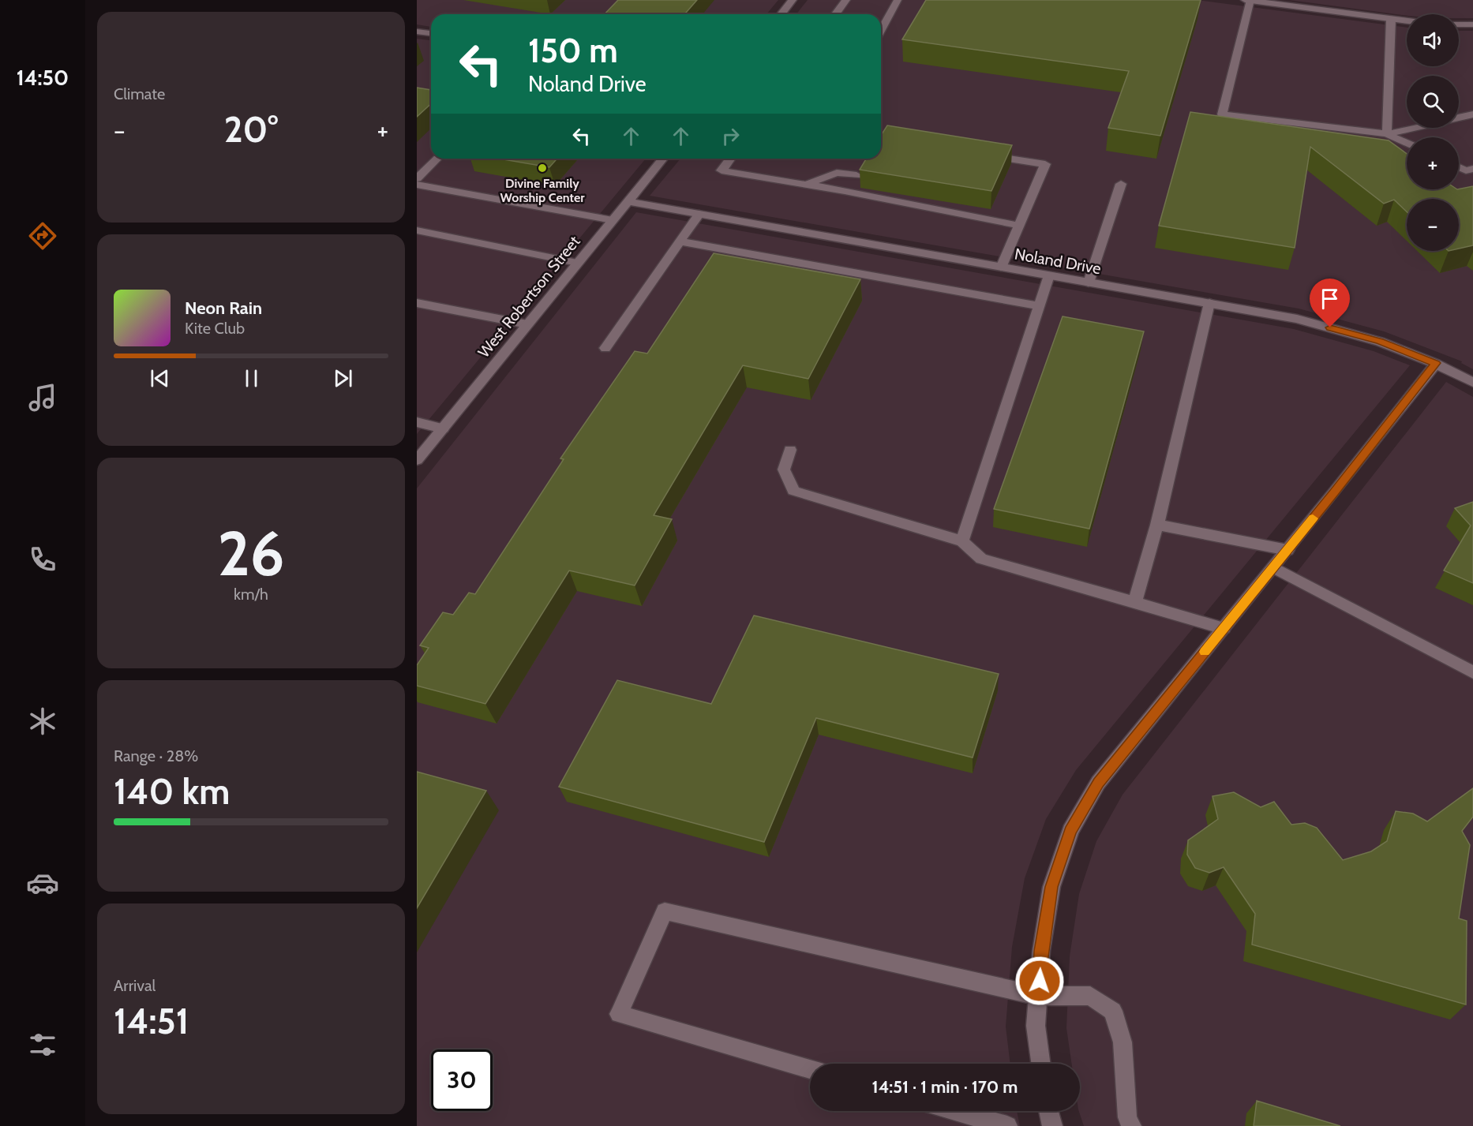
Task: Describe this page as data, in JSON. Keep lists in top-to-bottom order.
{
  "streets": {
    "street": ["Noland Drive", "West Robertson Street"]
  },
  "crossings": [
    ["Noland Drive", "West Robertson Street"]
  ],
  "places": ["Divine Family Worship Center"],
  "page": {
    "tabs": "14:50",
    "tile": [
      "Climate",
      ["26", "km/h"],
      ["Range · 28%", "140 km"],
      ["Arrival", "14:51"]
    ],
    "map_buttons": ["+", "−"],
    "turn": ["150 m", "Noland Drive"],
    "heat": ["−", "20°", "+"],
    "song": ["Neon Rain", "Kite Club"],
    "limit": "30",
    "trip": "14:51 · 1 min · 170 m"
  }
}
